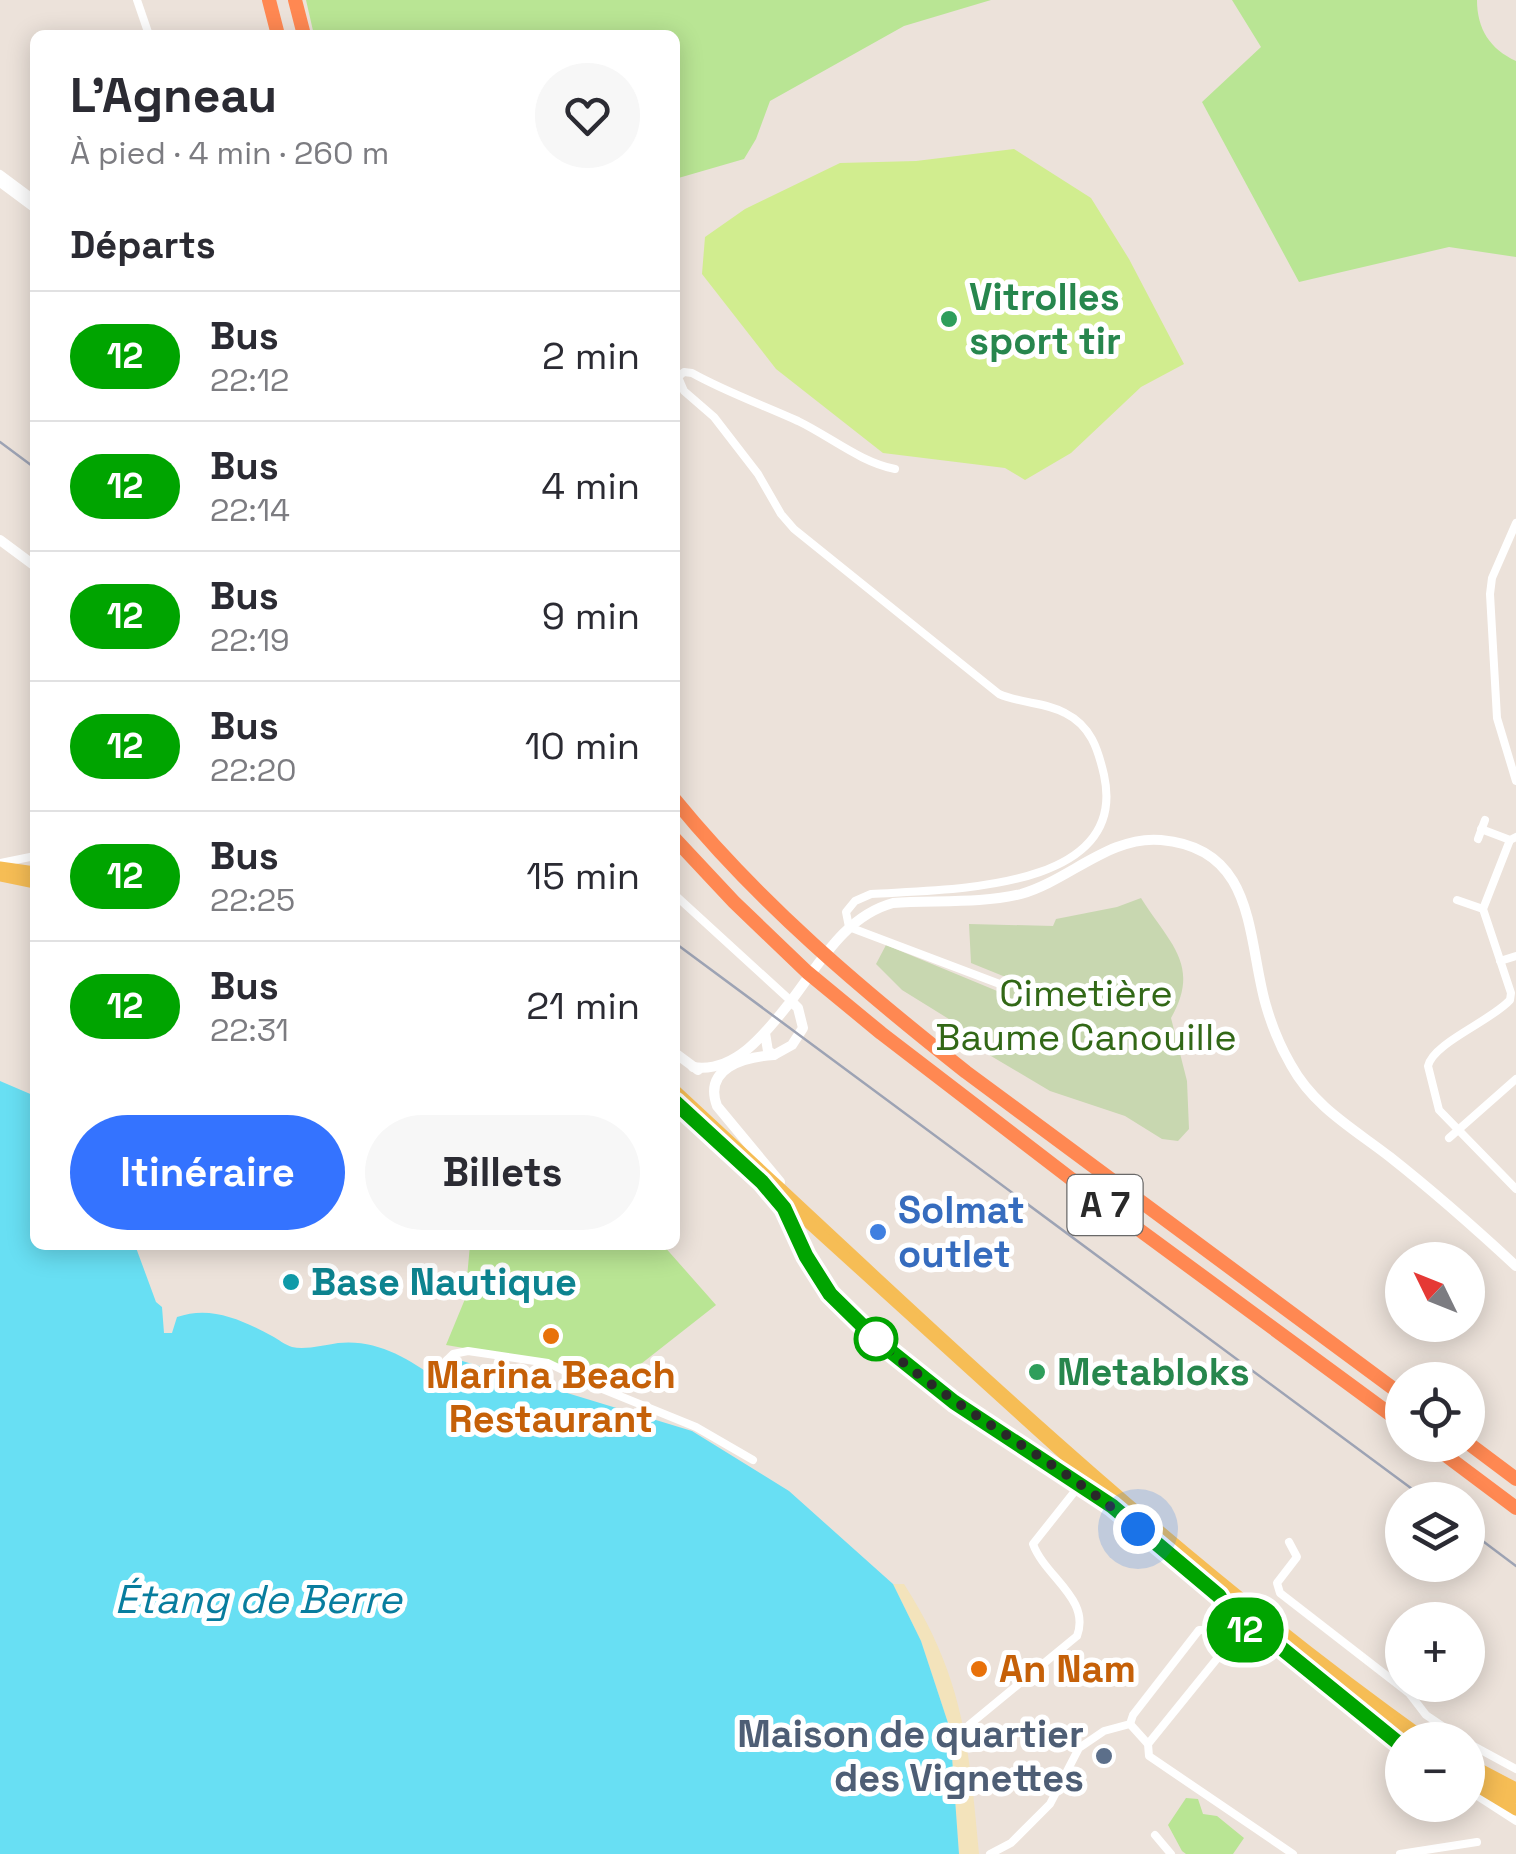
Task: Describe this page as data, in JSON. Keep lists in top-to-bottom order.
{
  "streets": {
    "highway": ["A 7"]
  },
  "water": ["Étang de Berre"],
  "parks": ["Cimetière Baume Canouille"],
  "places": [
    "Vitrolles sport tir",
    "Solmat outlet",
    "Base Nautique",
    "Marina Beach Restaurant",
    "Metabloks",
    "An Nam",
    "Maison de quartier des Vignettes"
  ],
  "lines": ["bus line 12"],
  "north": "top left",
  "page": {
    "on_map": "12",
    "heading": [
      ["L'Agneau", "À pied · 4 min · 260 m"],
      "Départs"
    ],
    "list": [
      {
        "mark": "12",
        "name": "Bus",
        "note": "22:12",
        "value": "2 min"
      },
      {
        "mark": "12",
        "name": "Bus",
        "note": "22:14",
        "value": "4 min"
      },
      {
        "mark": "12",
        "name": "Bus",
        "note": "22:19",
        "value": "9 min"
      },
      {
        "mark": "12",
        "name": "Bus",
        "note": "22:20",
        "value": "10 min"
      },
      {
        "mark": "12",
        "name": "Bus",
        "note": "22:25",
        "value": "15 min"
      },
      {
        "mark": "12",
        "name": "Bus",
        "note": "22:31",
        "value": "21 min"
      }
    ],
    "buttons": ["Itinéraire", "Billets"],
    "map_buttons": ["+", "−"]
  }
}
